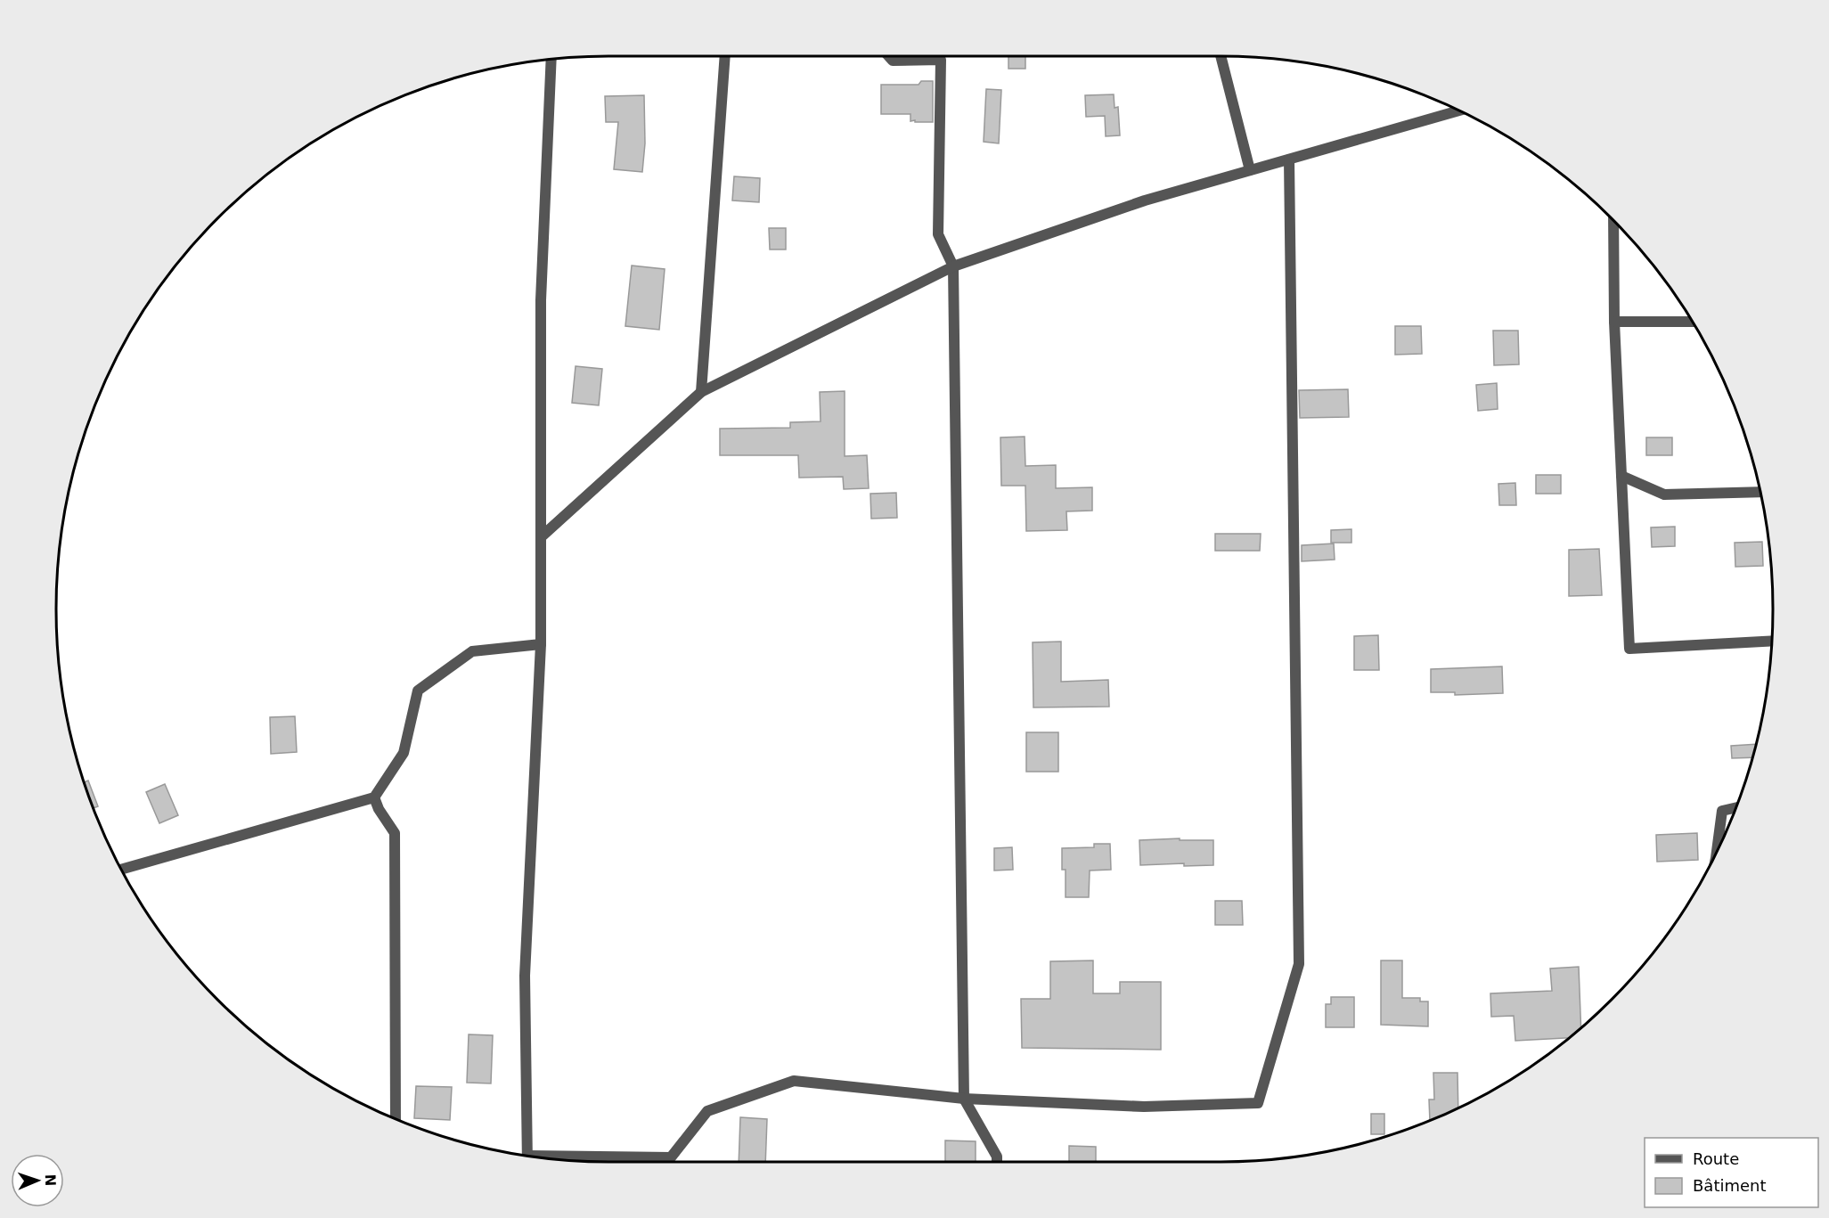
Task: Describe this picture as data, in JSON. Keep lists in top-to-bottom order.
{
  "legend": ["Route", "Bâtiment"],
  "north": "right"
}
